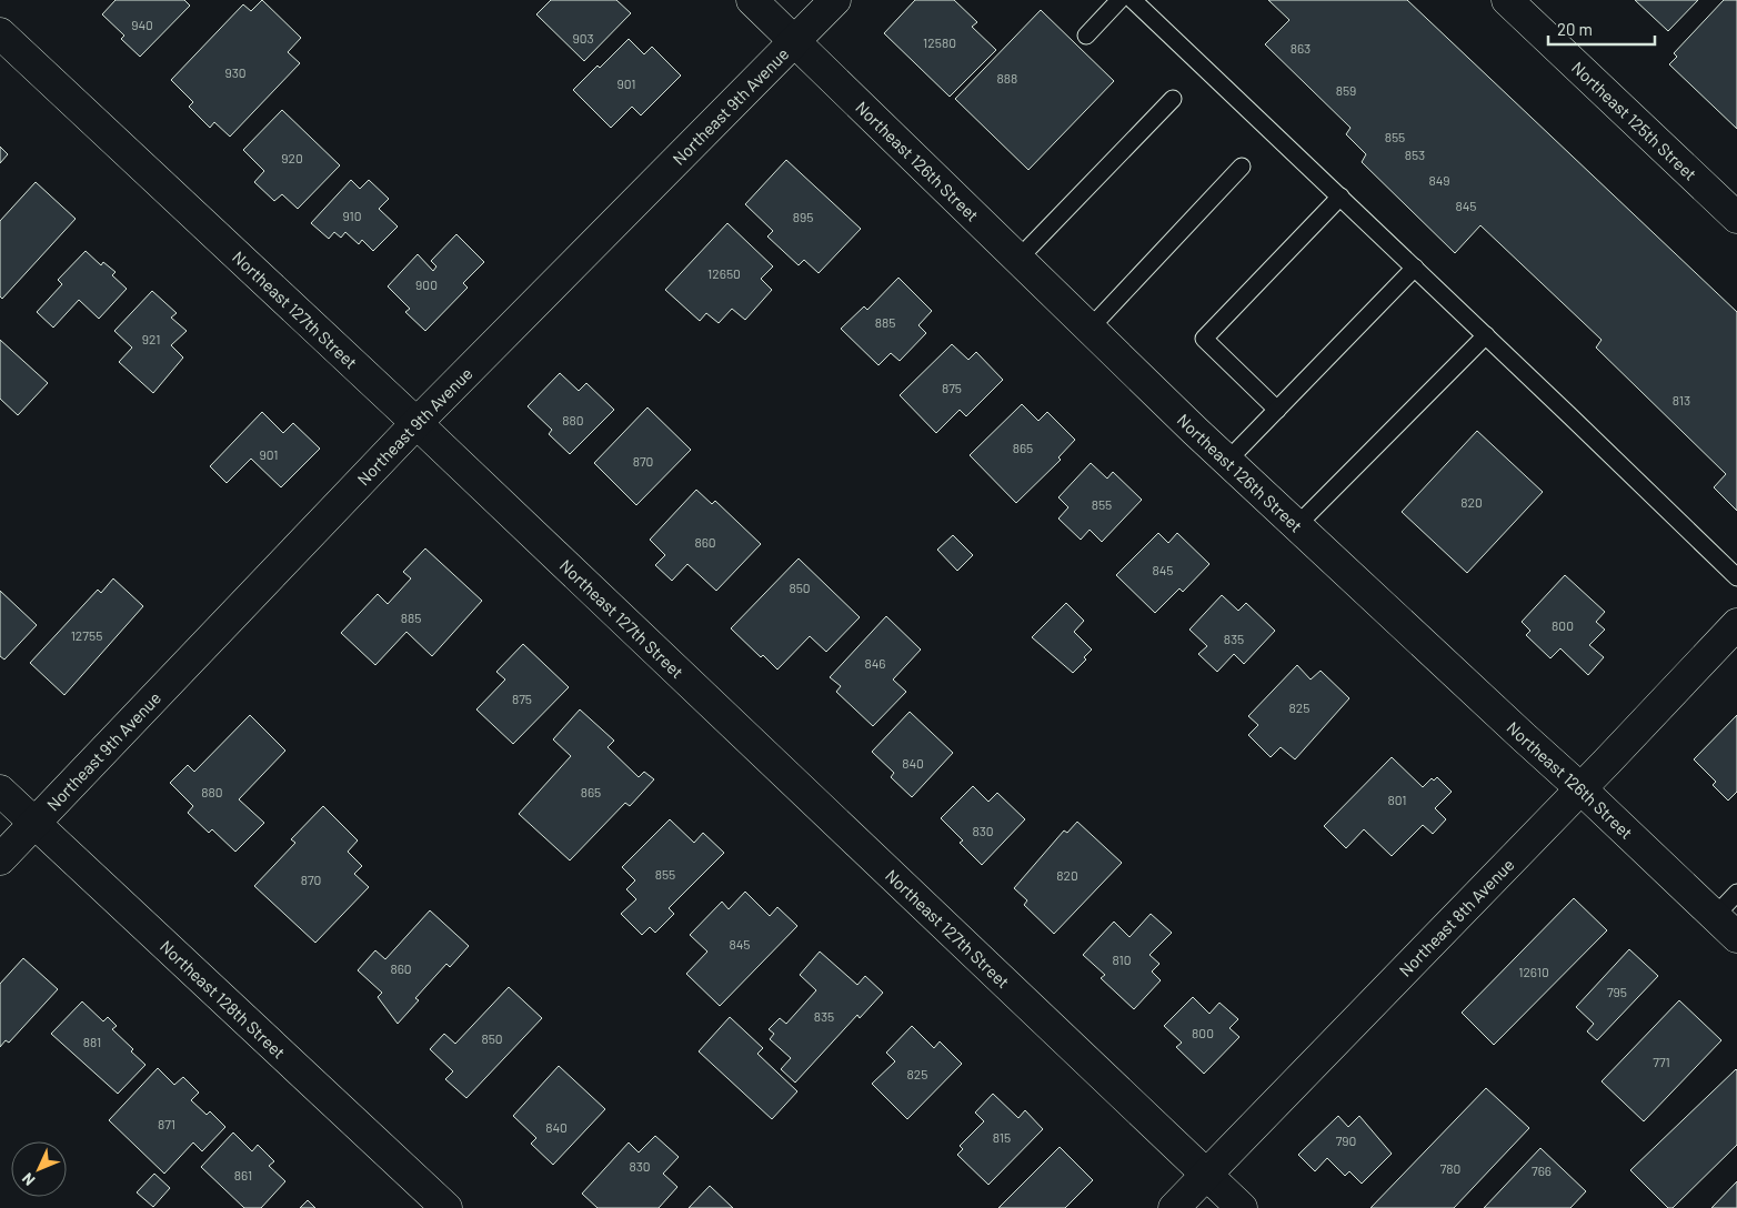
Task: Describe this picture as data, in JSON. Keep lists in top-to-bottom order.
{
  "streets": {
    "street": [
      "Northeast 9th Avenue",
      "Northeast 125th Street",
      "Northeast 126th Street",
      "Northeast 127th Street",
      "Northeast 8th Avenue",
      "Northeast 128th Street"
    ]
  },
  "crossings": [
    ["Northeast 9th Avenue", "Northeast 126th Street"],
    ["Northeast 9th Avenue", "Northeast 127th Street"],
    ["Northeast 9th Avenue", "Northeast 128th Street"],
    ["Northeast 126th Street", "Northeast 8th Avenue"],
    ["Northeast 127th Street", "Northeast 8th Avenue"]
  ],
  "house_numbers": [
    "940",
    "903",
    "12580",
    "863",
    "930",
    "888",
    "901",
    "859",
    "855",
    "853",
    "920",
    "849",
    "845",
    "910",
    "895",
    "12650",
    "900",
    "885",
    "921",
    "875",
    "813",
    "880",
    "865",
    "901",
    "870",
    "820",
    "855",
    "860",
    "845",
    "850",
    "885",
    "800",
    "12755",
    "835",
    "846",
    "875",
    "825",
    "840",
    "880",
    "865",
    "801",
    "830",
    "855",
    "820",
    "870",
    "845",
    "810",
    "860",
    "12610",
    "795",
    "835",
    "800",
    "850",
    "881",
    "771",
    "825",
    "871",
    "840",
    "815",
    "790",
    "830",
    "780",
    "766",
    "861"
  ],
  "scale_bar": "20 m",
  "north": "bottom left"
}
